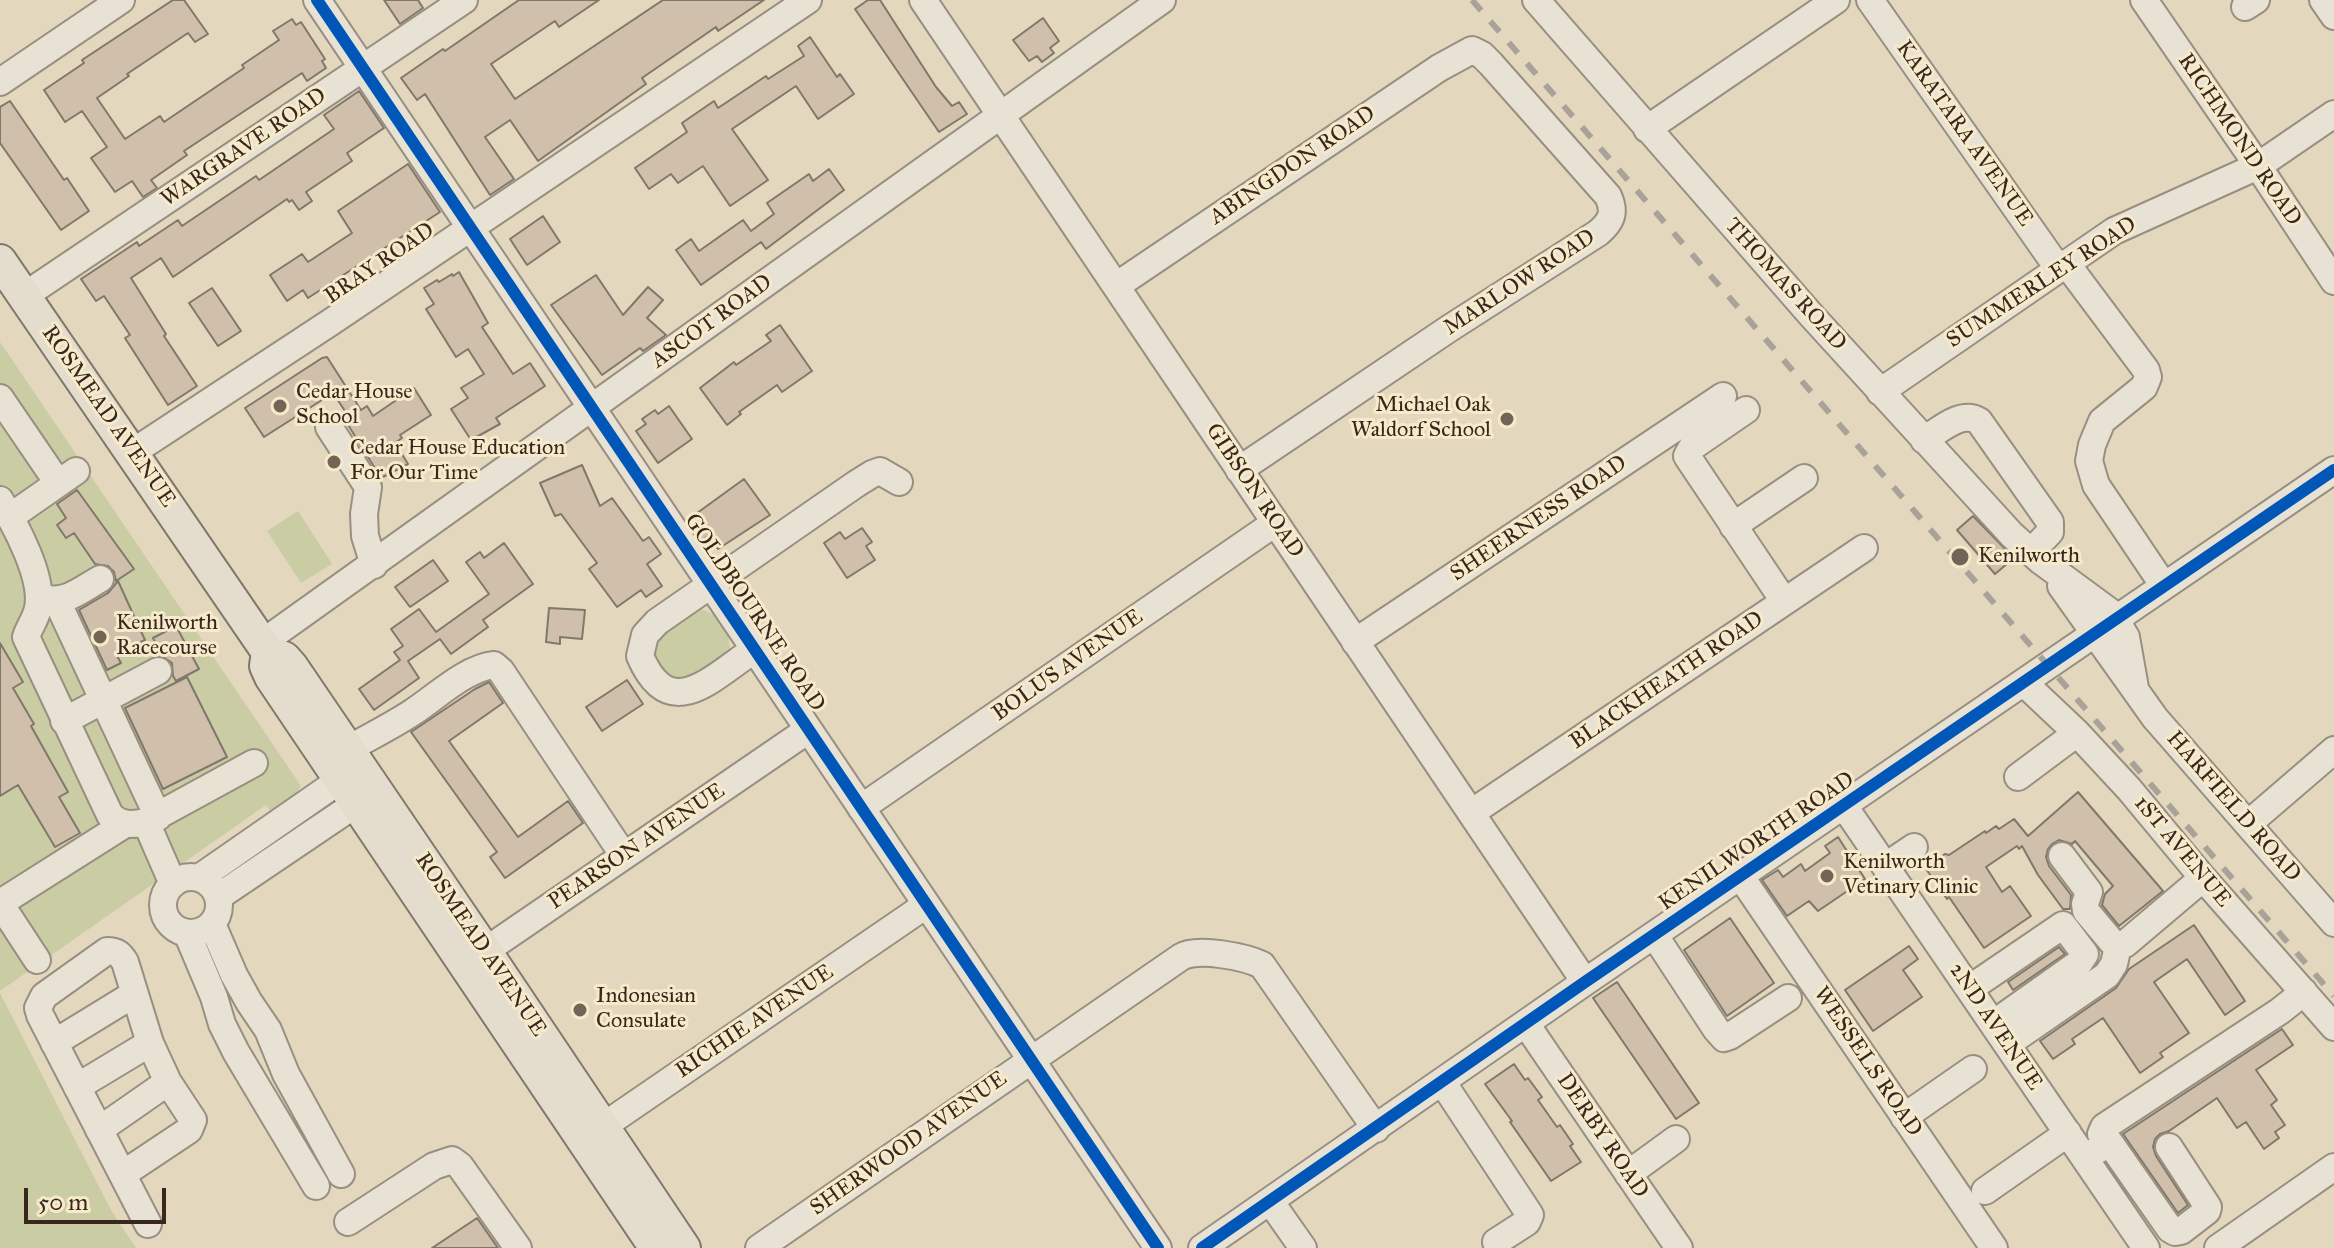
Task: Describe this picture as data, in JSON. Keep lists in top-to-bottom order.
{
  "streets": {
    "main road": ["ROSMEAD AVENUE"],
    "street": [
      "KARATARA AVENUE",
      "RICHMOND ROAD",
      "WARGRAVE ROAD",
      "ABINGDON ROAD",
      "BRAY ROAD",
      "MARLOW ROAD",
      "SUMMERLEY ROAD",
      "THOMAS ROAD",
      "ASCOT ROAD",
      "GIBSON ROAD",
      "SHEERNESS ROAD",
      "GOLDBOURNE ROAD",
      "BOLUS AVENUE",
      "BLACKHEATH ROAD",
      "HARFIELD ROAD",
      "KENILWORTH ROAD",
      "PEARSON AVENUE",
      "1ST AVENUE",
      "RICHIE AVENUE",
      "2ND AVENUE",
      "WESSELS ROAD",
      "DERBY ROAD",
      "SHERWOOD AVENUE"
    ]
  },
  "crossings": [
    ["KARATARA AVENUE", "SUMMERLEY ROAD"],
    ["KARATARA AVENUE", "KENILWORTH ROAD"],
    ["RICHMOND ROAD", "SUMMERLEY ROAD"],
    ["WARGRAVE ROAD", "ROSMEAD AVENUE"],
    ["WARGRAVE ROAD", "GOLDBOURNE ROAD"],
    ["ABINGDON ROAD", "MARLOW ROAD"],
    ["ABINGDON ROAD", "GIBSON ROAD"],
    ["BRAY ROAD", "ROSMEAD AVENUE"],
    ["BRAY ROAD", "GOLDBOURNE ROAD"],
    ["MARLOW ROAD", "GIBSON ROAD"],
    ["SUMMERLEY ROAD", "THOMAS ROAD"],
    ["THOMAS ROAD", "HARFIELD ROAD"],
    ["THOMAS ROAD", "KENILWORTH ROAD"],
    ["ASCOT ROAD", "ROSMEAD AVENUE"],
    ["ASCOT ROAD", "GIBSON ROAD"],
    ["ASCOT ROAD", "GOLDBOURNE ROAD"],
    ["ROSMEAD AVENUE", "PEARSON AVENUE"],
    ["ROSMEAD AVENUE", "RICHIE AVENUE"],
    ["GIBSON ROAD", "SHEERNESS ROAD"],
    ["GIBSON ROAD", "BOLUS AVENUE"],
    ["GIBSON ROAD", "BLACKHEATH ROAD"],
    ["GIBSON ROAD", "KENILWORTH ROAD"],
    ["GOLDBOURNE ROAD", "BOLUS AVENUE"],
    ["GOLDBOURNE ROAD", "PEARSON AVENUE"],
    ["GOLDBOURNE ROAD", "RICHIE AVENUE"],
    ["GOLDBOURNE ROAD", "SHERWOOD AVENUE"],
    ["HARFIELD ROAD", "KENILWORTH ROAD"],
    ["KENILWORTH ROAD", "1ST AVENUE"],
    ["KENILWORTH ROAD", "2ND AVENUE"],
    ["KENILWORTH ROAD", "WESSELS ROAD"],
    ["KENILWORTH ROAD", "DERBY ROAD"],
    ["KENILWORTH ROAD", "SHERWOOD AVENUE"]
  ],
  "places": [
    "Cedar House School",
    "Michael Oak Waldorf School",
    "Cedar House Education For Our Time",
    "Kenilworth",
    "Kenilworth Racecourse",
    "Kenilworth Vetinary Clinic",
    "Indonesian Consulate"
  ],
  "scale_bar": "50 m"
}
